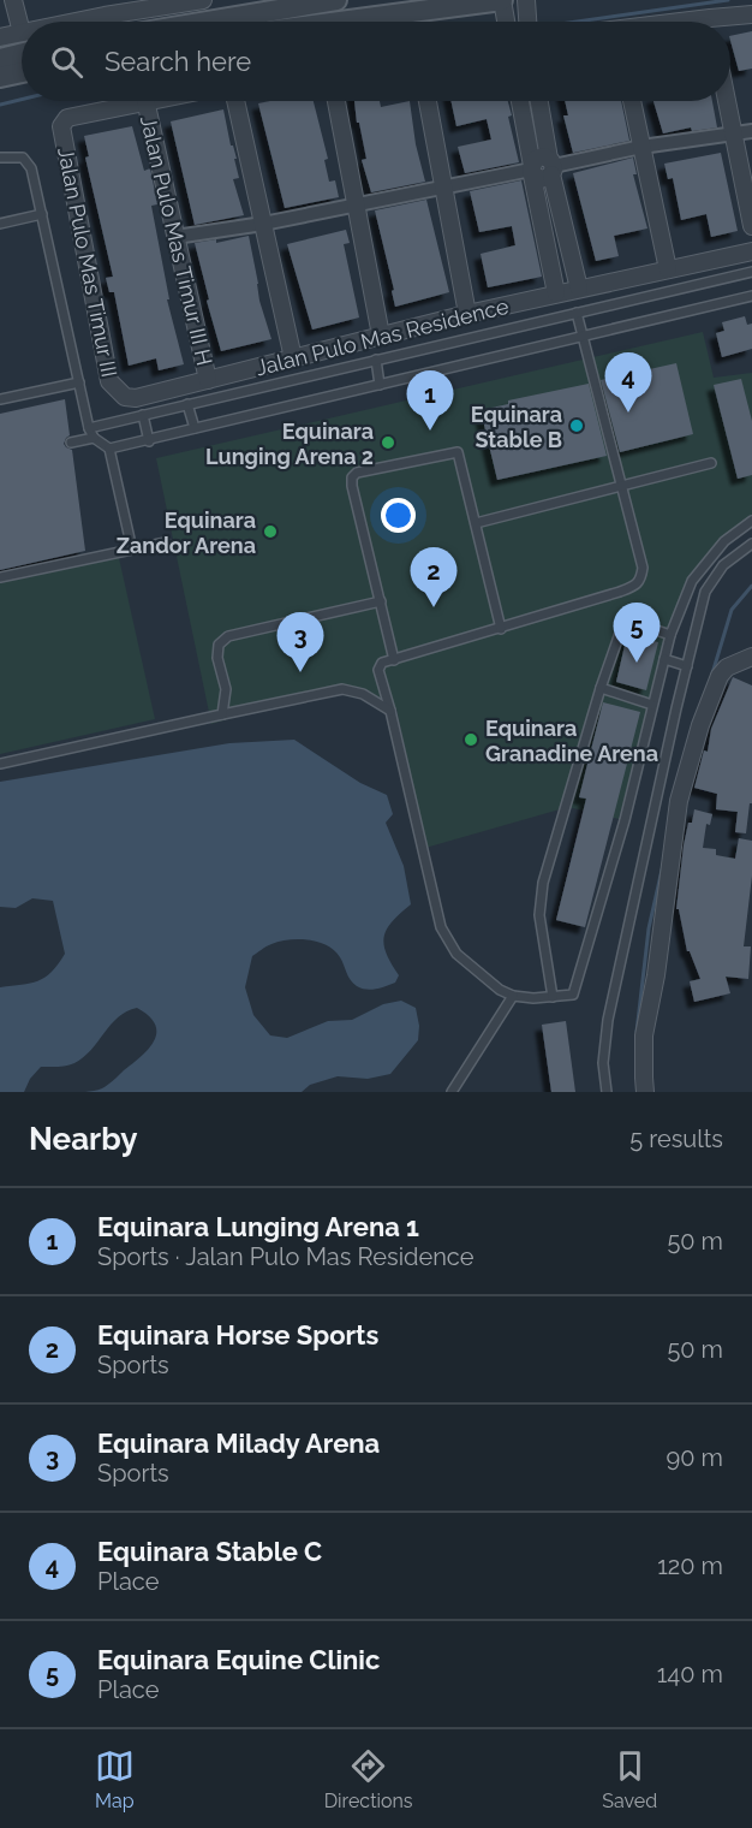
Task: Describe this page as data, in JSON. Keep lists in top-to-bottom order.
{
  "streets": {
    "street": ["Jalan Pulo Mas Timur III H", "Jalan Pulo Mas Timur III", "Jalan Pulo Mas Residence"]
  },
  "crossings": [
    ["Jalan Pulo Mas Timur III H", "Jalan Pulo Mas Timur III"],
    ["Jalan Pulo Mas Timur III H", "Jalan Pulo Mas Residence"],
    ["Jalan Pulo Mas Timur III", "Jalan Pulo Mas Residence"]
  ],
  "places": [
    "Equinara Stable B",
    "Equinara Lunging Arena 2",
    "Equinara Zandor Arena",
    "Equinara Granadine Arena"
  ],
  "page": {
    "search": "Search here",
    "pins": [
      "4",
      "1",
      "2",
      "5",
      "3"
    ],
    "heading": ["Nearby", "5 results"],
    "list": [
      {
        "mark": "1",
        "name": "Equinara Lunging Arena 1",
        "note": "Sports · Jalan Pulo Mas Residence",
        "value": "50 m"
      },
      {
        "mark": "2",
        "name": "Equinara Horse Sports",
        "note": "Sports",
        "value": "50 m"
      },
      {
        "mark": "3",
        "name": "Equinara Milady Arena",
        "note": "Sports",
        "value": "90 m"
      },
      {
        "mark": "4",
        "name": "Equinara Stable C",
        "note": "Place",
        "value": "120 m"
      },
      {
        "mark": "5",
        "name": "Equinara Equine Clinic",
        "note": "Place",
        "value": "140 m"
      }
    ],
    "nav": ["Map", "Directions", "Saved"]
  }
}
